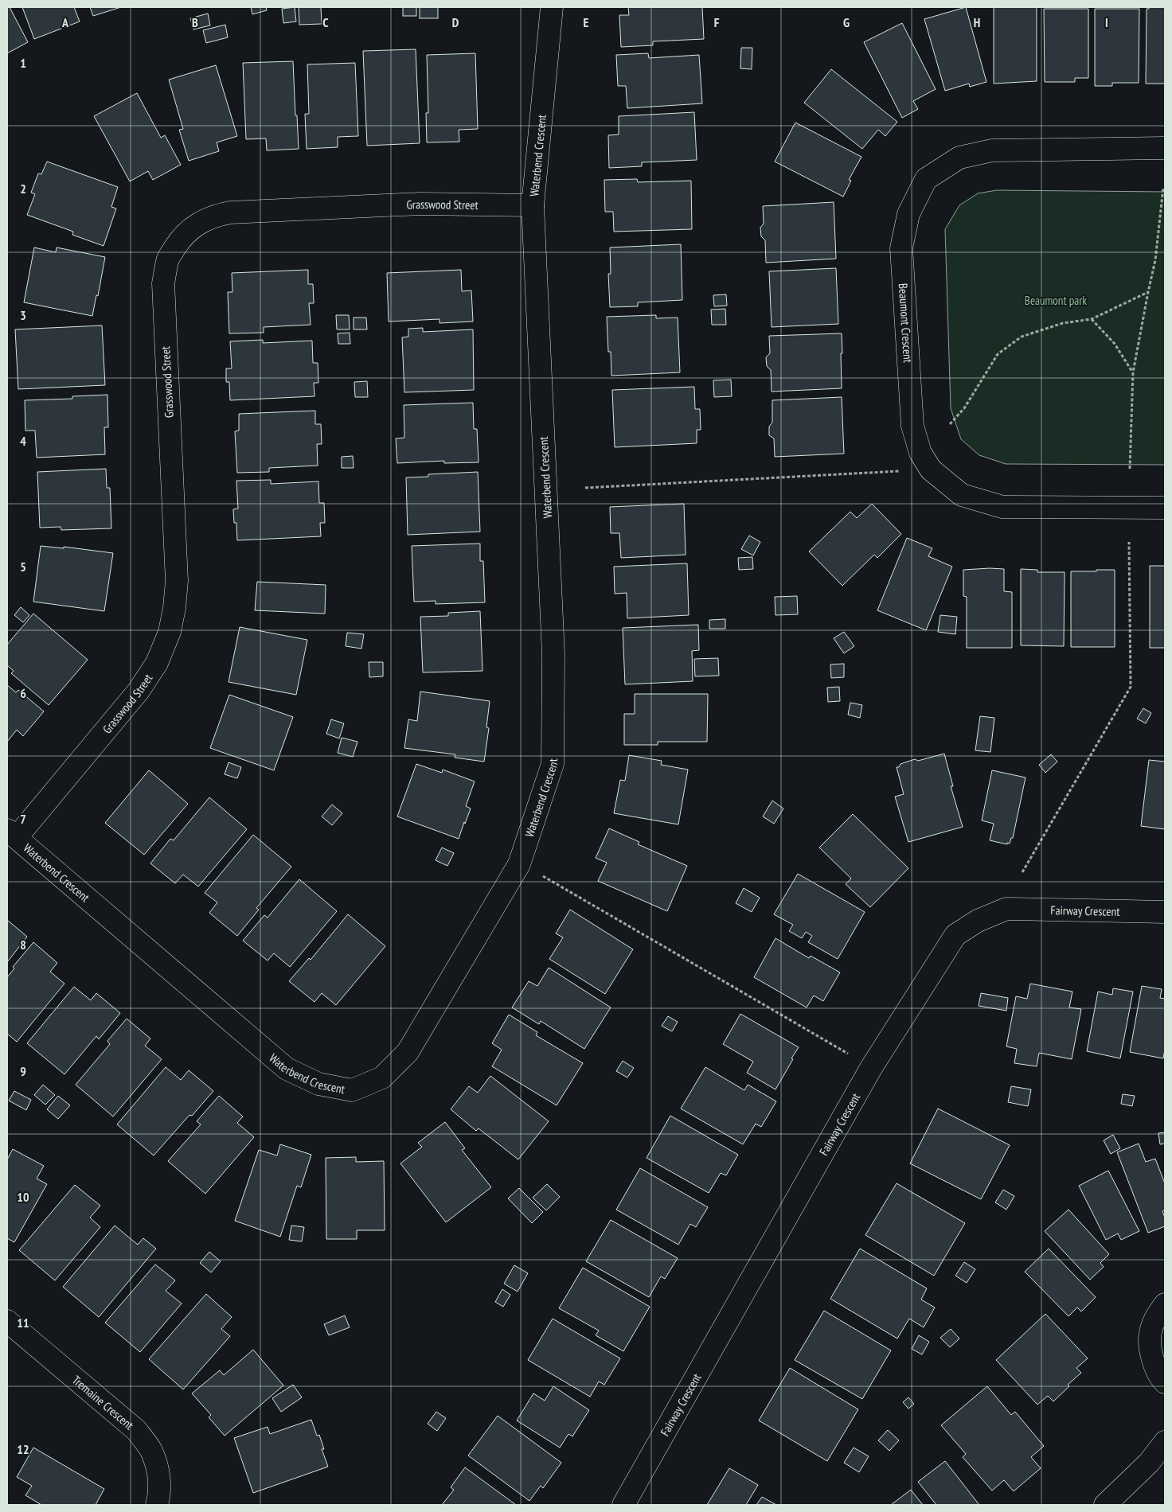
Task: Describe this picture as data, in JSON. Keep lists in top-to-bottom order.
{
  "streets": {
    "street": [
      "Waterbend Crescent",
      "Grasswood Street",
      "Beaumont Crescent",
      "Fairway Crescent",
      "Tremaine Crescent"
    ]
  },
  "crossings": [
    ["Waterbend Crescent", "Grasswood Street"]
  ],
  "parks": ["Beaumont park"],
  "grid": {
    "columns": [
      "A",
      "B",
      "C",
      "D",
      "E",
      "F",
      "G",
      "H",
      "I"
    ],
    "rows": [
      "1",
      "2",
      "3",
      "4",
      "5",
      "6",
      "7",
      "8",
      "9",
      "10",
      "11",
      "12"
    ]
  }
}
